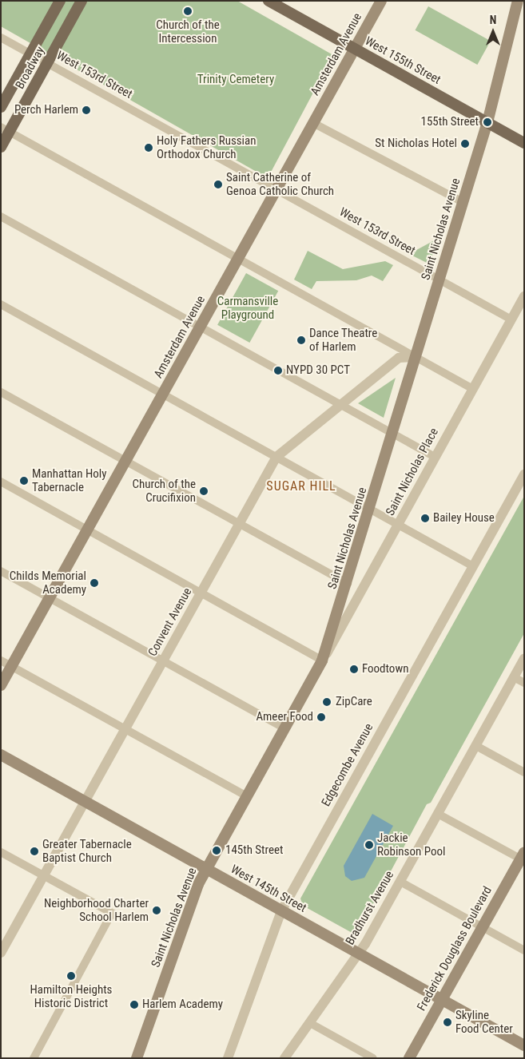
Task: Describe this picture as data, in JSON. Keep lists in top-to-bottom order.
{
  "streets": {
    "main road": [
      "Amsterdam Avenue",
      "West 155th Street",
      "Broadway",
      "Saint Nicholas Avenue",
      "West 145th Street",
      "Frederick Douglass Boulevard"
    ],
    "street": [
      "West 153rd Street",
      "Saint Nicholas Place",
      "Convent Avenue",
      "Edgecombe Avenue",
      "Bradhurst Avenue"
    ]
  },
  "crossings": [
    ["Amsterdam Avenue", "West 155th Street"],
    ["Amsterdam Avenue", "West 153rd Street"],
    ["West 155th Street", "Saint Nicholas Avenue"],
    ["Broadway", "West 153rd Street"],
    ["West 153rd Street", "Saint Nicholas Avenue"],
    ["West 153rd Street", "Saint Nicholas Place"],
    ["Saint Nicholas Avenue", "Saint Nicholas Place"],
    ["Saint Nicholas Avenue", "Convent Avenue"],
    ["Saint Nicholas Avenue", "West 145th Street"],
    ["Convent Avenue", "West 145th Street"],
    ["Edgecombe Avenue", "West 145th Street"],
    ["West 145th Street", "Bradhurst Avenue"],
    ["West 145th Street", "Frederick Douglass Boulevard"]
  ],
  "districts": ["SUGAR HILL"],
  "parks": ["Trinity Cemetery", "Carmansville Playground"],
  "places": [
    "Church of the Intercession",
    "Perch Harlem",
    "155th Street",
    "St Nicholas Hotel",
    "Holy Fathers Russian Orthodox Church",
    "Saint Catherine of Genoa Catholic Church",
    "Dance Theatre of Harlem",
    "NYPD 30 PCT",
    "Manhattan Holy Tabernacle",
    "Church of the Crucifixion",
    "Bailey House",
    "Childs Memorial Academy",
    "Foodtown",
    "ZipCare",
    "Ameer Food",
    "Jackie Robinson Pool",
    "145th Street",
    "Greater Tabernacle Baptist Church",
    "Neighborhood Charter School Harlem",
    "Hamilton Heights Historic District",
    "Harlem Academy",
    "Skyline Food Center"
  ],
  "north": "top"
}
